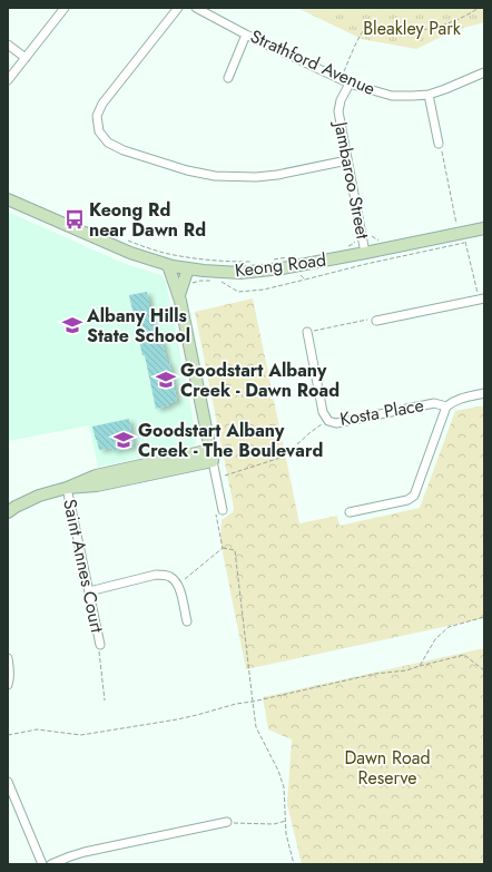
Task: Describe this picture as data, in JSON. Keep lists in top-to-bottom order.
{
  "streets": {
    "street": [
      "Strathford Avenue",
      "Jambaroo Street",
      "Keong Road",
      "Kosta Place",
      "Saint Annes Court"
    ]
  },
  "crossings": [
    ["Strathford Avenue", "Jambaroo Street"],
    ["Jambaroo Street", "Keong Road"]
  ],
  "parks": ["Bleakley Park", "Dawn Road Reserve"],
  "places": {
    "bus stop": ["Keong Rd near Dawn Rd"],
    "school or university": ["Albany Hills State School", "Goodstart Albany Creek - Dawn Road", "Goodstart Albany Creek - The Boulevard"]
  }
}
